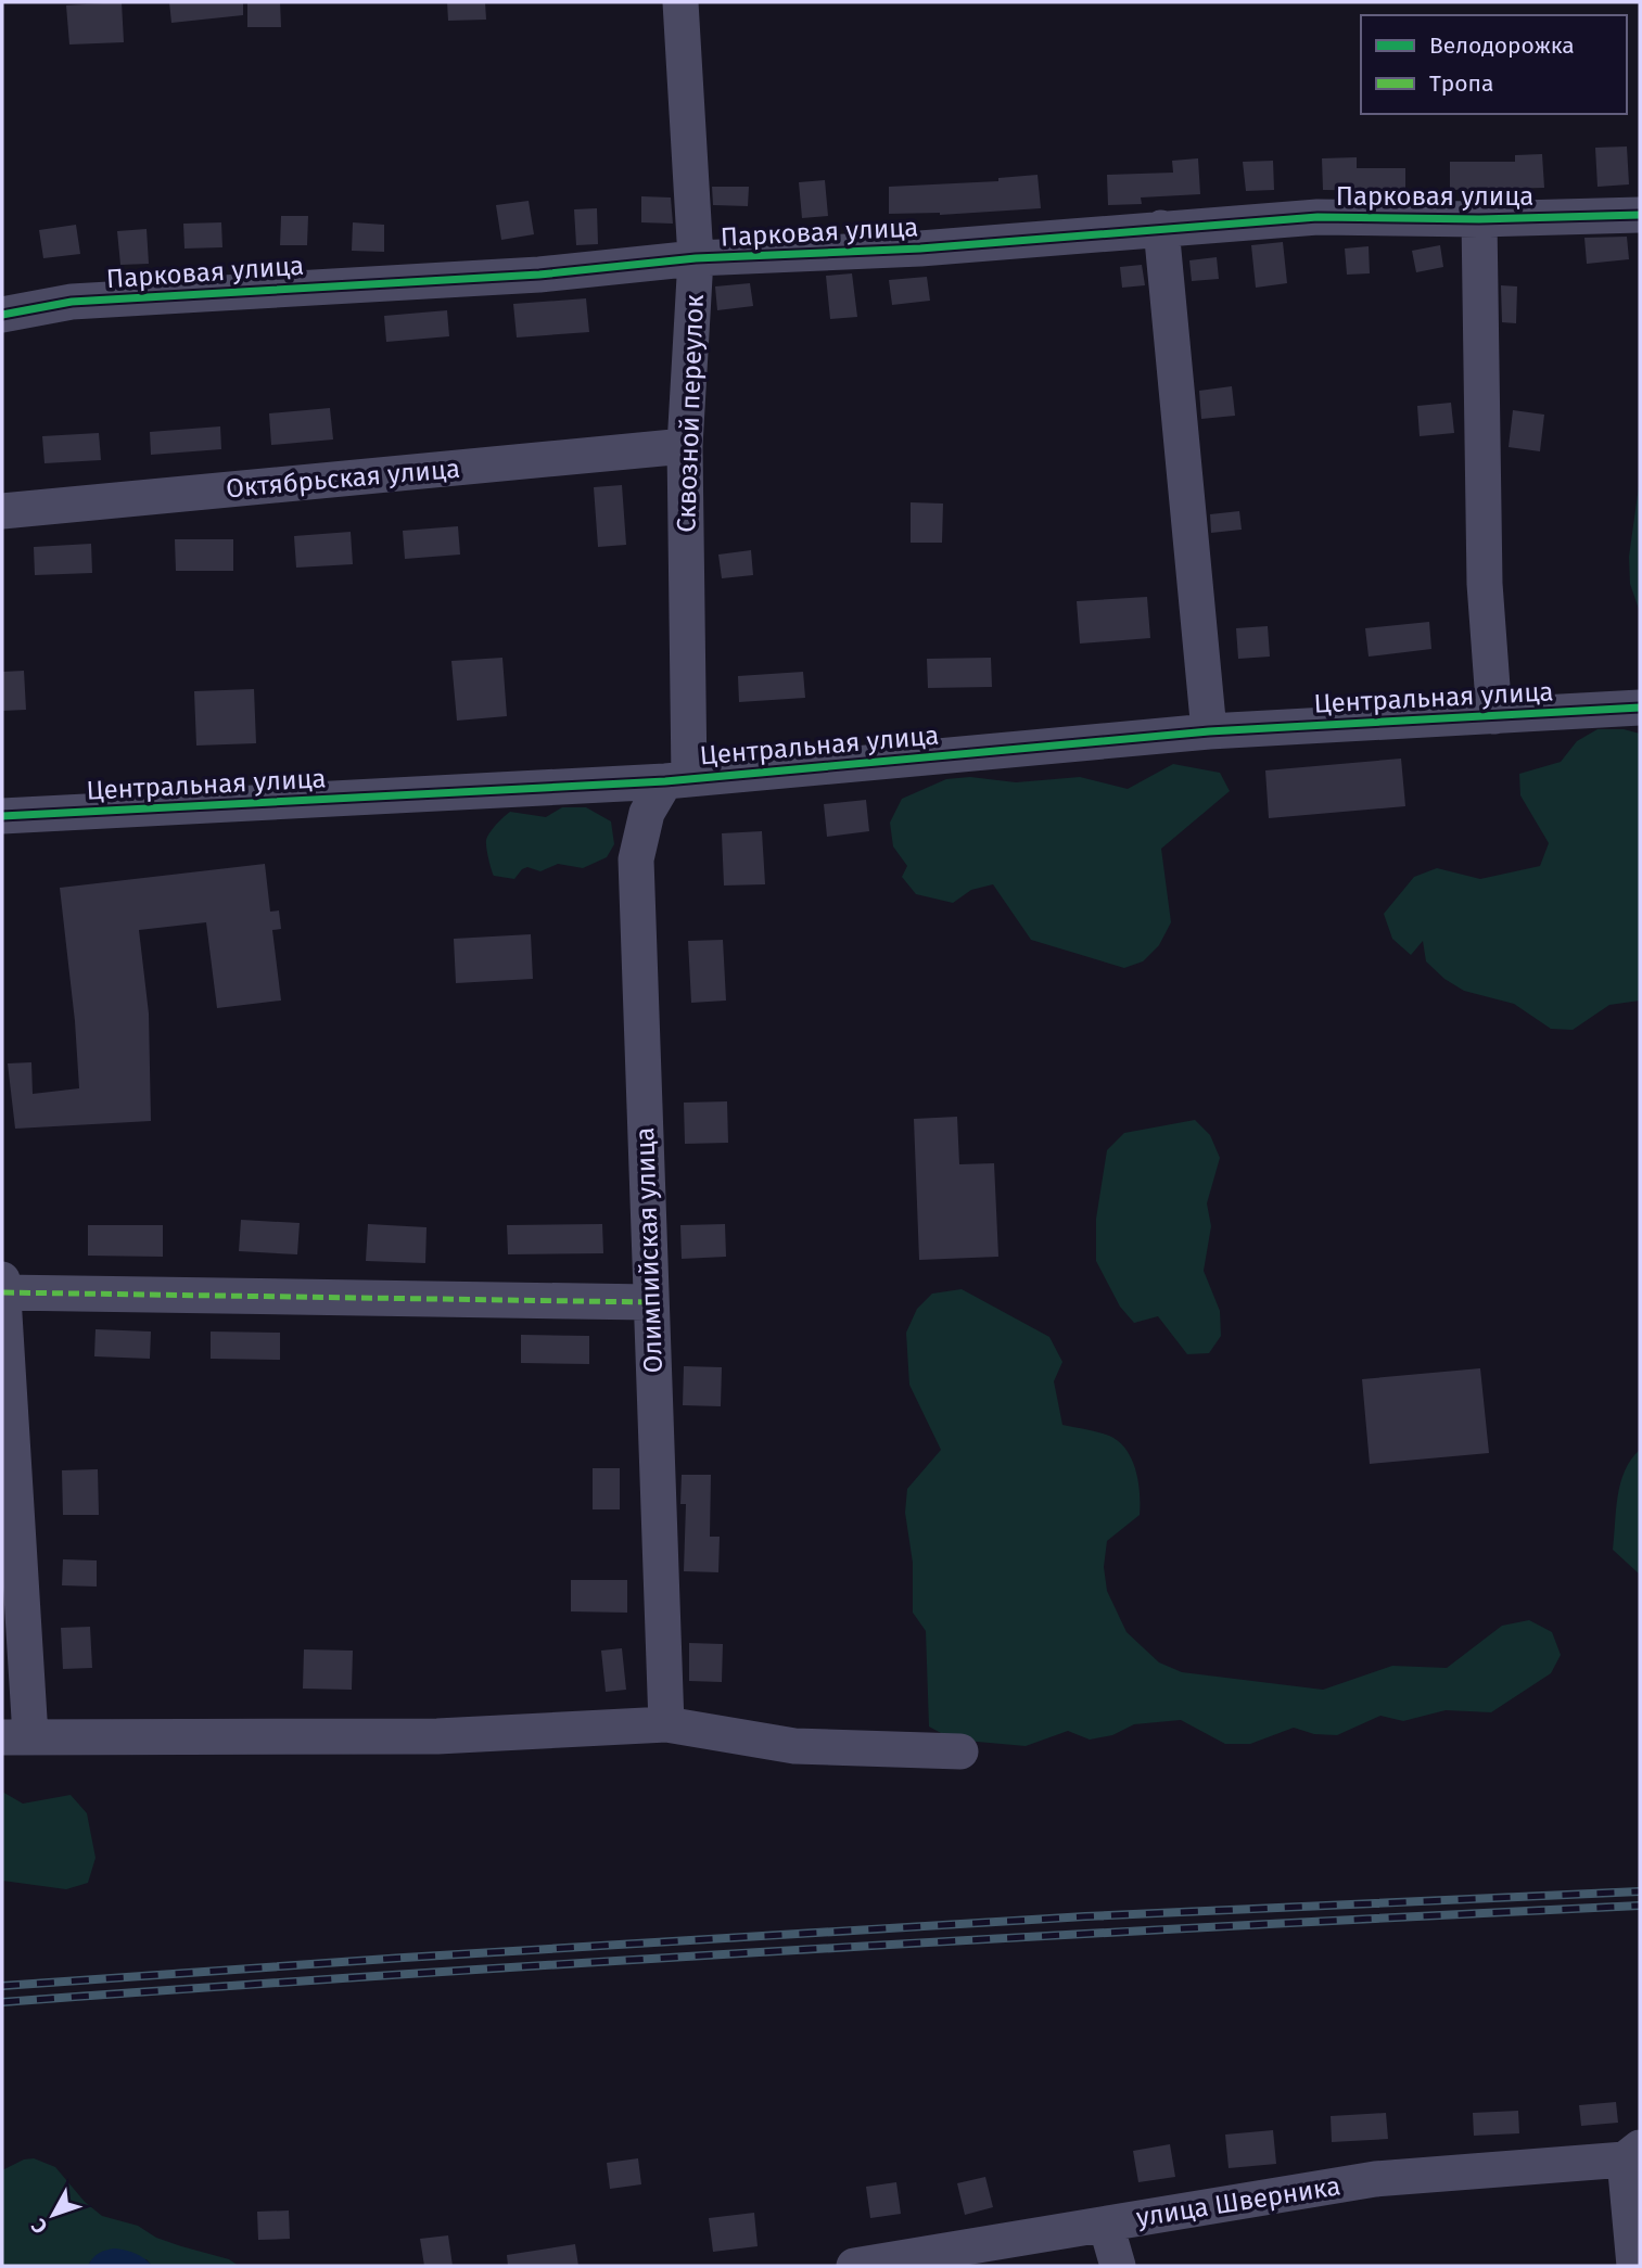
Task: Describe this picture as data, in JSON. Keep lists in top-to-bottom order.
{
  "streets": {
    "street": [
      "Парковая улица",
      "Сквозной переулок",
      "Октябрьская улица",
      "Центральная улица",
      "Олимпийская улица",
      "улица Шверника"
    ]
  },
  "crossings": [
    ["Парковая улица", "Сквозной переулок"],
    ["Сквозной переулок", "Октябрьская улица"],
    ["Сквозной переулок", "Центральная улица"],
    ["Сквозной переулок", "Олимпийская улица"],
    ["Центральная улица", "Олимпийская улица"]
  ],
  "legend": ["Велодорожка", "Тропа"],
  "north": "bottom left"
}
